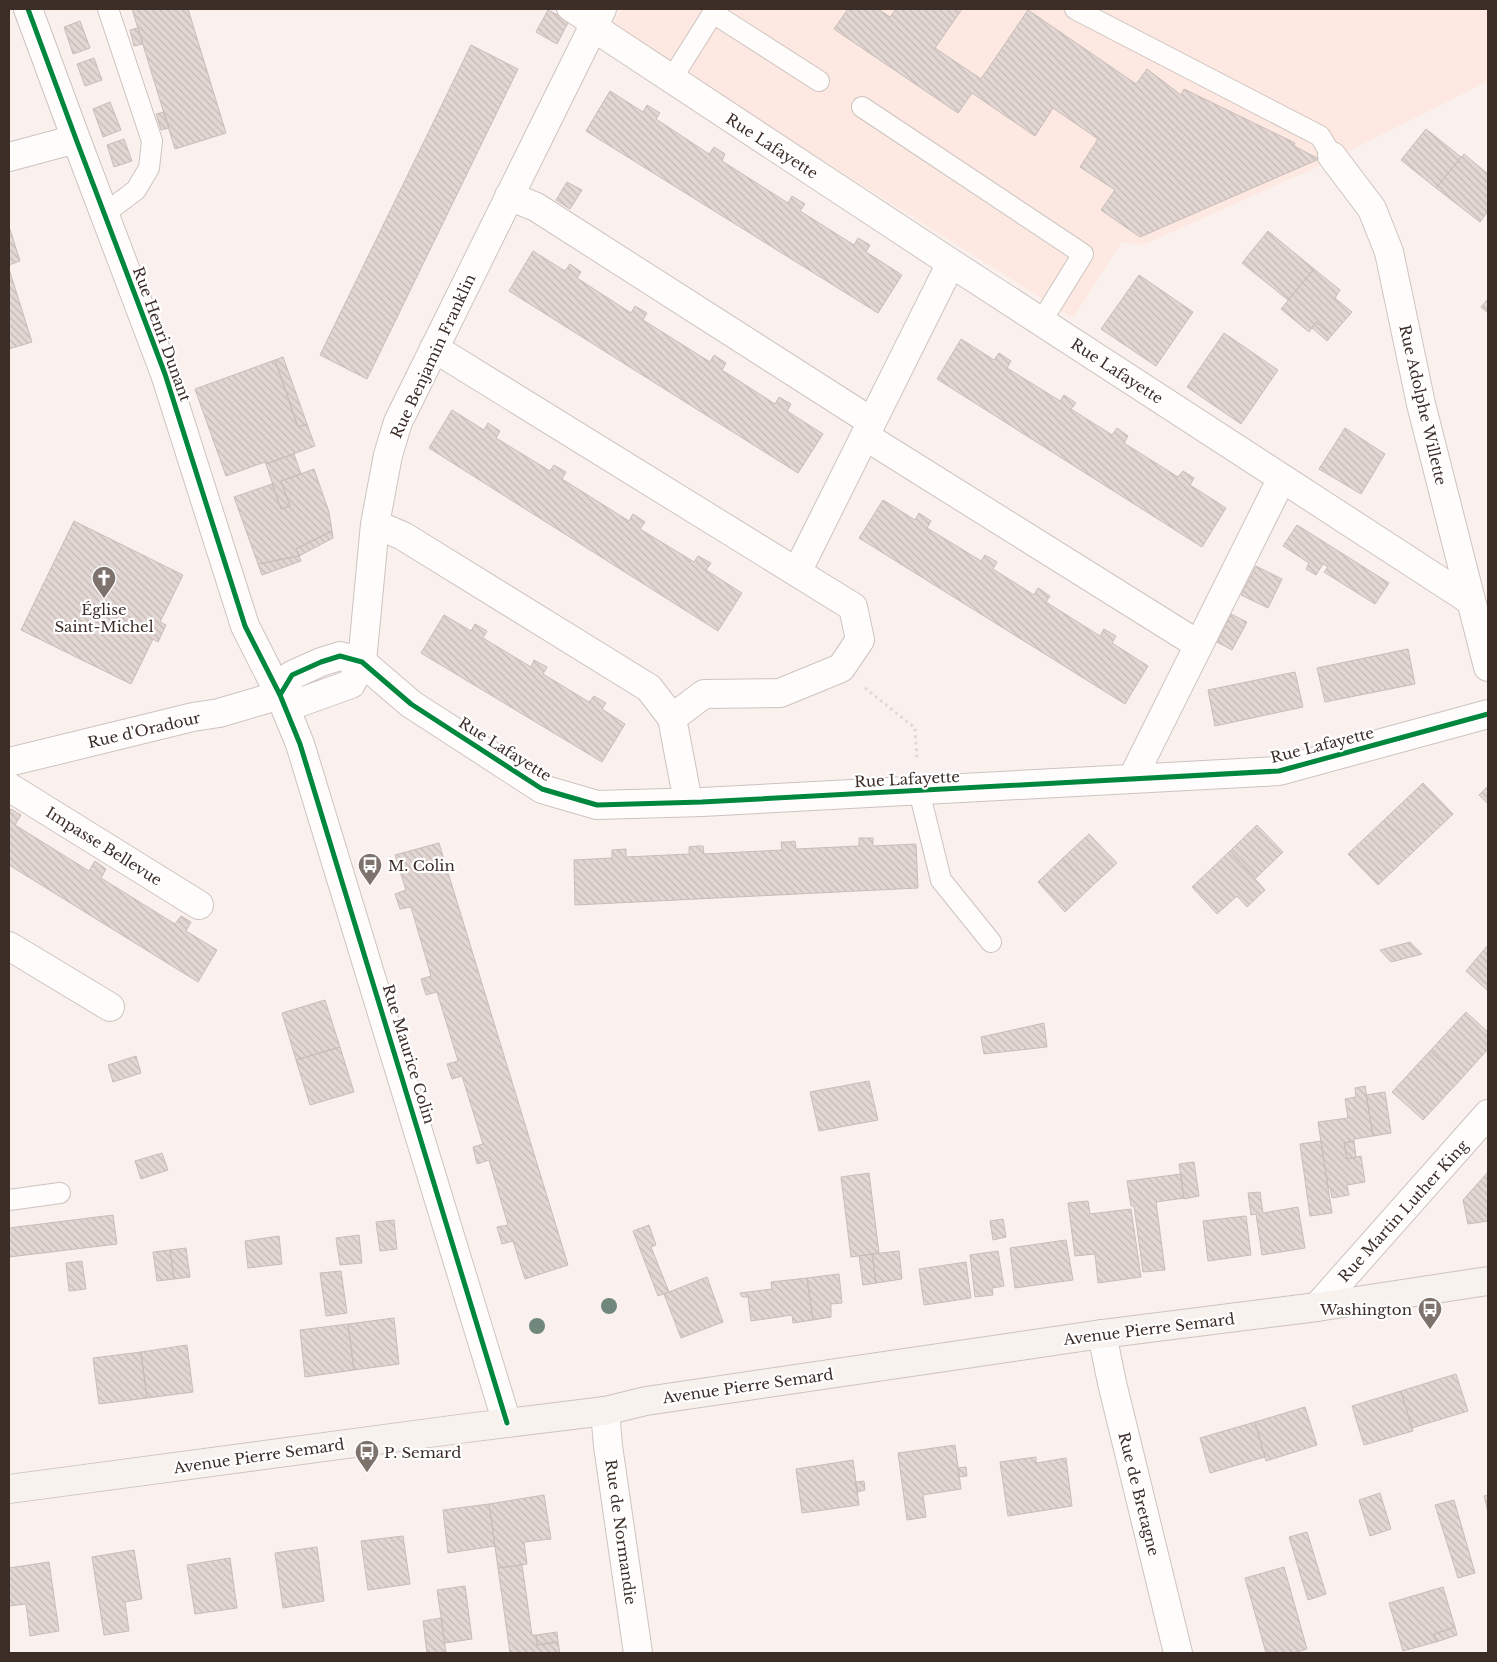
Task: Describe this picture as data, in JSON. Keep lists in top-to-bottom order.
{
  "streets": {
    "main road": ["Avenue Pierre Semard"],
    "street": [
      "Rue Lafayette",
      "Rue Henri Dunant",
      "Rue Benjamin Franklin",
      "Rue Adolphe Willette",
      "Rue d'Oradour",
      "Impasse Bellevue",
      "Rue Maurice Colin",
      "Rue Martin Luther King",
      "Rue de Bretagne",
      "Rue de Normandie"
    ]
  },
  "crossings": [
    ["Rue Lafayette", "Rue Benjamin Franklin"],
    ["Rue Lafayette", "Rue Adolphe Willette"],
    ["Rue Henri Dunant", "Rue d'Oradour"],
    ["Rue Henri Dunant", "Rue Maurice Colin"],
    ["Rue d'Oradour", "Rue Maurice Colin"],
    ["Rue Maurice Colin", "Avenue Pierre Semard"],
    ["Rue Martin Luther King", "Avenue Pierre Semard"],
    ["Avenue Pierre Semard", "Rue de Bretagne"],
    ["Avenue Pierre Semard", "Rue de Normandie"]
  ],
  "places": {
    "church": ["Église Saint-Michel"],
    "bus stop": ["M. Colin", "Washington", "P. Semard"]
  }
}
